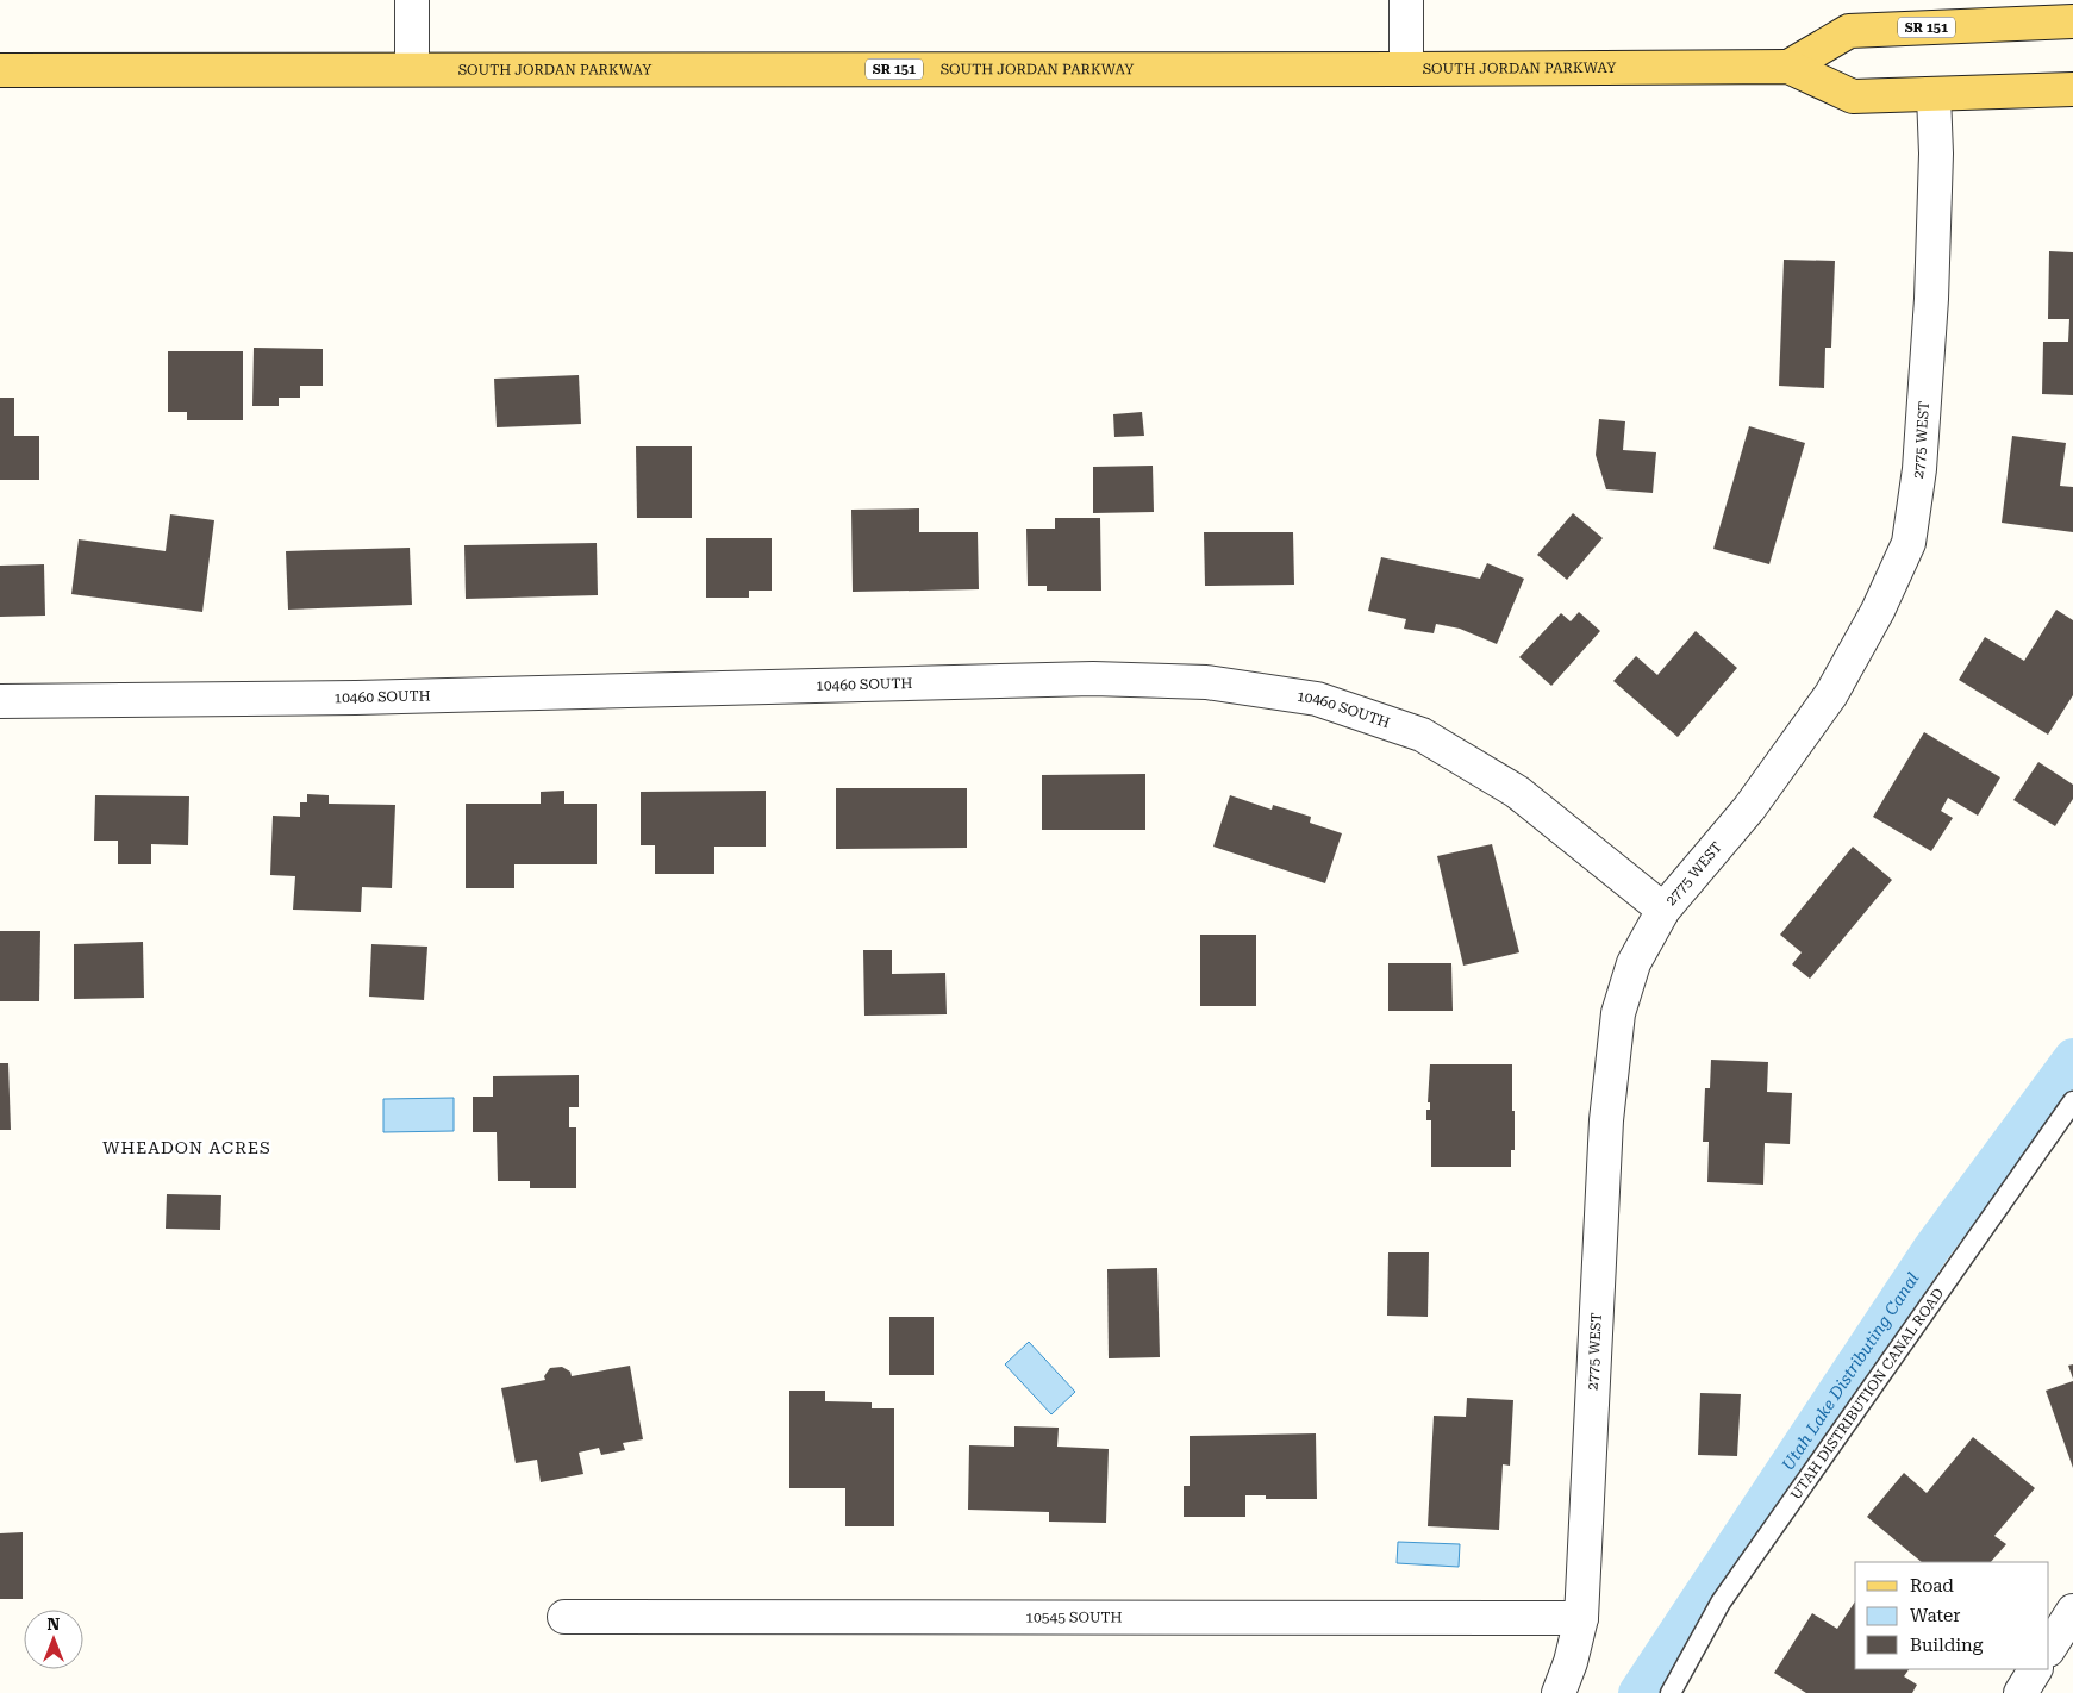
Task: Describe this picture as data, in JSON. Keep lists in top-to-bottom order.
{
  "streets": {
    "main road": ["SR 151", "SOUTH JORDAN PARKWAY"],
    "street": ["2775 WEST", "10460 SOUTH", "10545 SOUTH"],
    "lane": ["UTAH DISTRIBUTION CANAL ROAD"]
  },
  "crossings": [
    ["SR 151", "SOUTH JORDAN PARKWAY"],
    ["SOUTH JORDAN PARKWAY", "2775 WEST"],
    ["2775 WEST", "10460 SOUTH"],
    ["2775 WEST", "10545 SOUTH"]
  ],
  "districts": ["WHEADON ACRES"],
  "water": ["Utah Lake Distributing Canal"],
  "legend": ["Road", "Water", "Building"],
  "north": "top"
}
